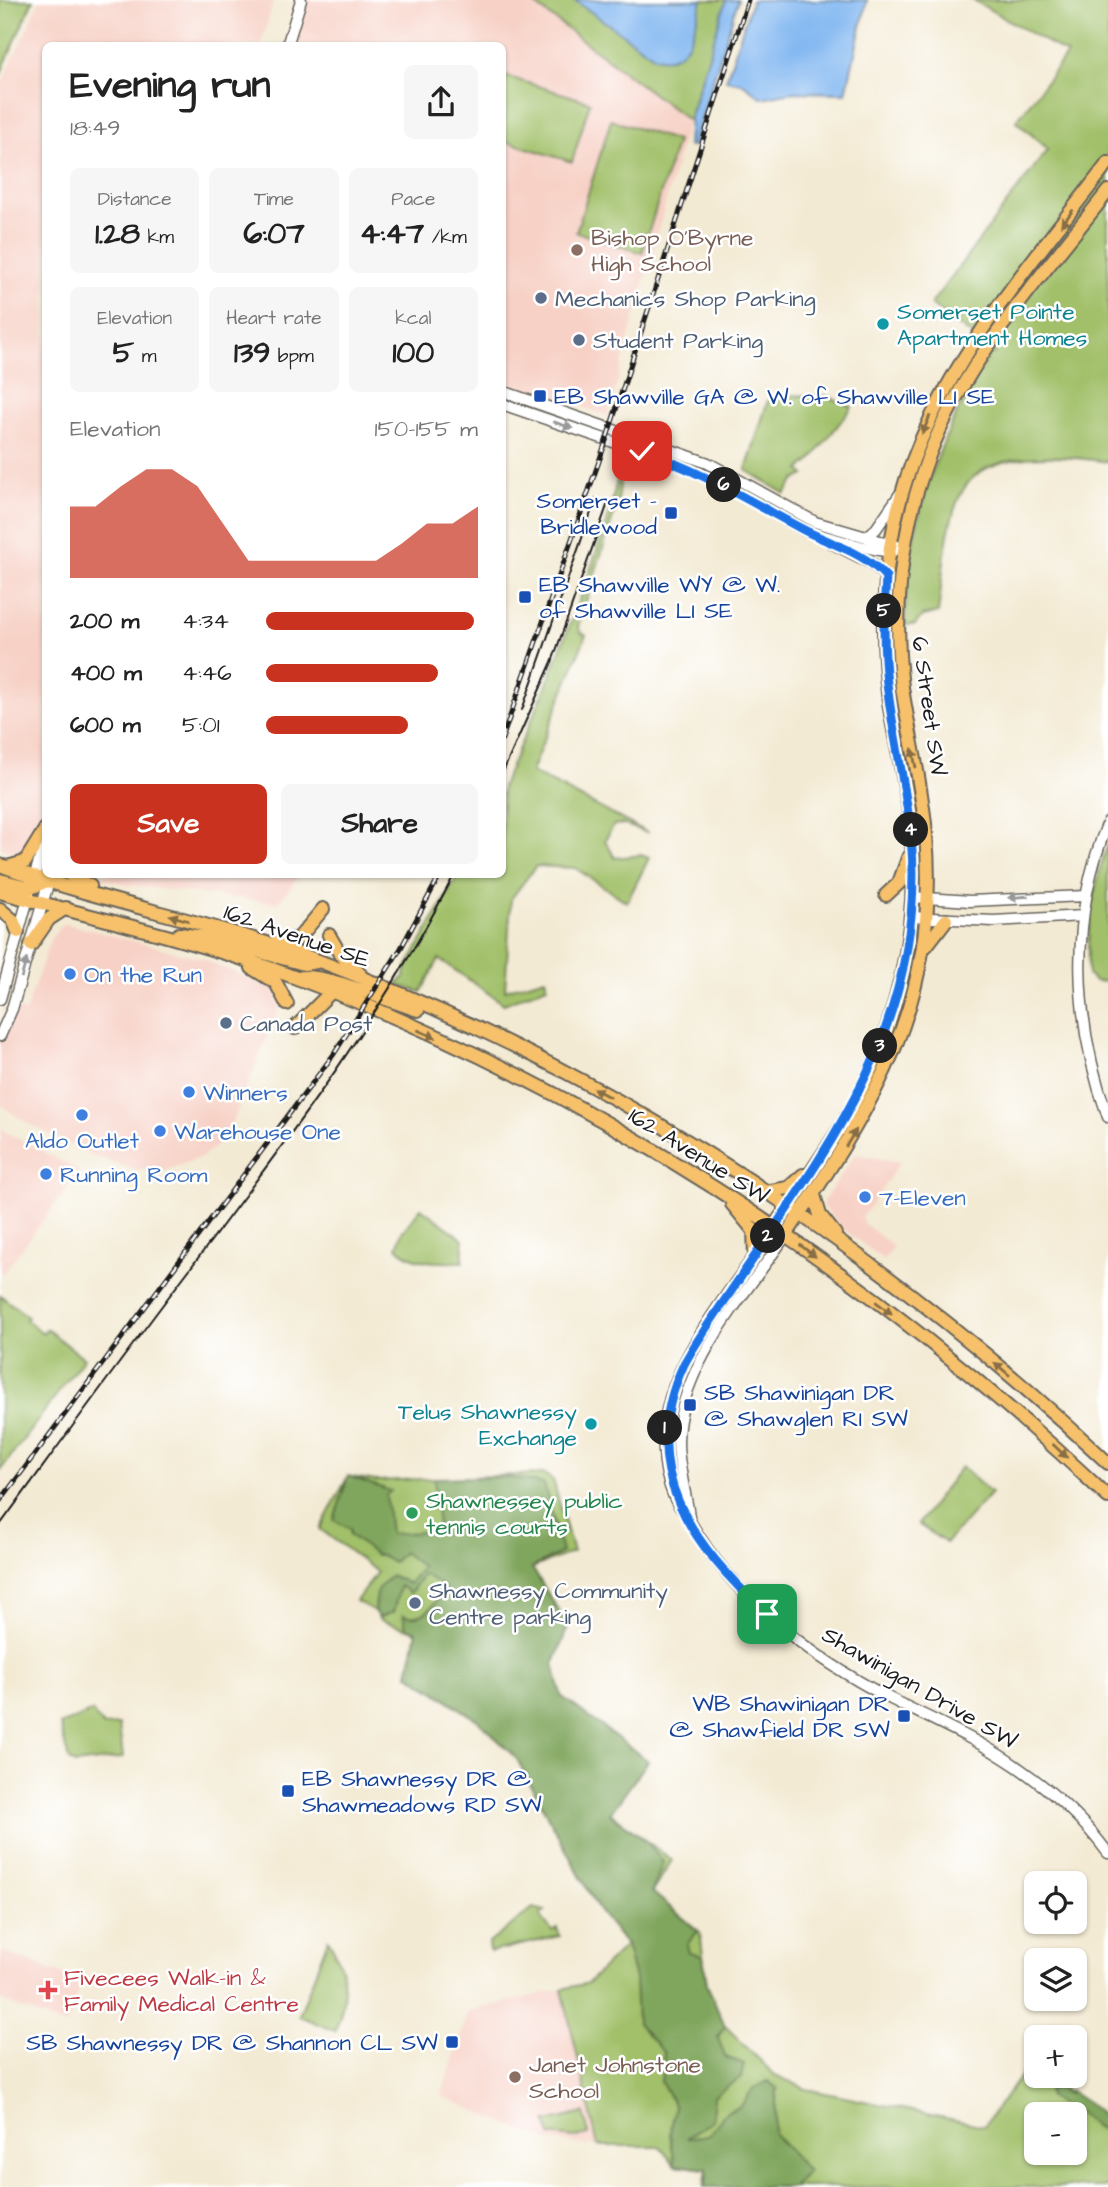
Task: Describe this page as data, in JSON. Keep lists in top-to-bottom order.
{
  "streets": {
    "main road": [
      "6 Street SW",
      "162 Avenue SE",
      "162 Avenue SW",
      "Shawinigan Drive SW"
    ]
  },
  "crossings": [
    ["6 Street SW", "162 Avenue SW"],
    ["6 Street SW", "Shawinigan Drive SW"],
    ["162 Avenue SE", "162 Avenue SW"],
    ["162 Avenue SW", "Shawinigan Drive SW"]
  ],
  "places": {
    "other": [
      "Bishop O'Byrne High School",
      "Mechanics Shop Parking",
      "Somerset Pointe Apartment Homes",
      "Student Parking",
      "On the Run",
      "Canada Post",
      "Winners",
      "Aldo Outlet",
      "Warehouse One",
      "Running Room",
      "7-Eleven",
      "Telus Shawnessy Exchange",
      "Shawnessey public tennis courts",
      "Shawnessy Community Centre parking",
      "Janet Johnstone School"
    ],
    "transit": [
      "EB Shawville GA @ W. of Shawville LI SE",
      "Somerset - Bridlewood",
      "EB Shawville WY @ W. of Shawville LI SE",
      "SB Shawinigan DR @ Shawglen RI SW",
      "WB Shawinigan DR @ Shawfield DR SW",
      "EB Shawnessy DR @ Shawmeadows RD SW",
      "SB Shawnessy DR @ Shannon CL SW"
    ],
    "health": ["Fivecees Walk-in & Family Medical Centre"]
  },
  "page": {
    "heading": ["Evening run", "18:49"],
    "stats": [
      ["Distance", "1.28 km"],
      ["Time", "6:07"],
      ["Pace", "4:47 /km"],
      ["Elevation", "5 m"],
      ["Heart rate", "139 bpm"],
      ["kcal", "100"]
    ],
    "chart": ["Elevation", "150–155 m"],
    "pins": [
      "6",
      "5",
      "4",
      "3",
      "2",
      "1"
    ],
    "list": [
      {
        "name": "200 m",
        "note": "4:34"
      },
      {
        "name": "400 m",
        "note": "4:46"
      },
      {
        "name": "600 m",
        "note": "5:01"
      }
    ],
    "buttons": ["Save", "Share"],
    "map_buttons": ["+", "−"]
  }
}
